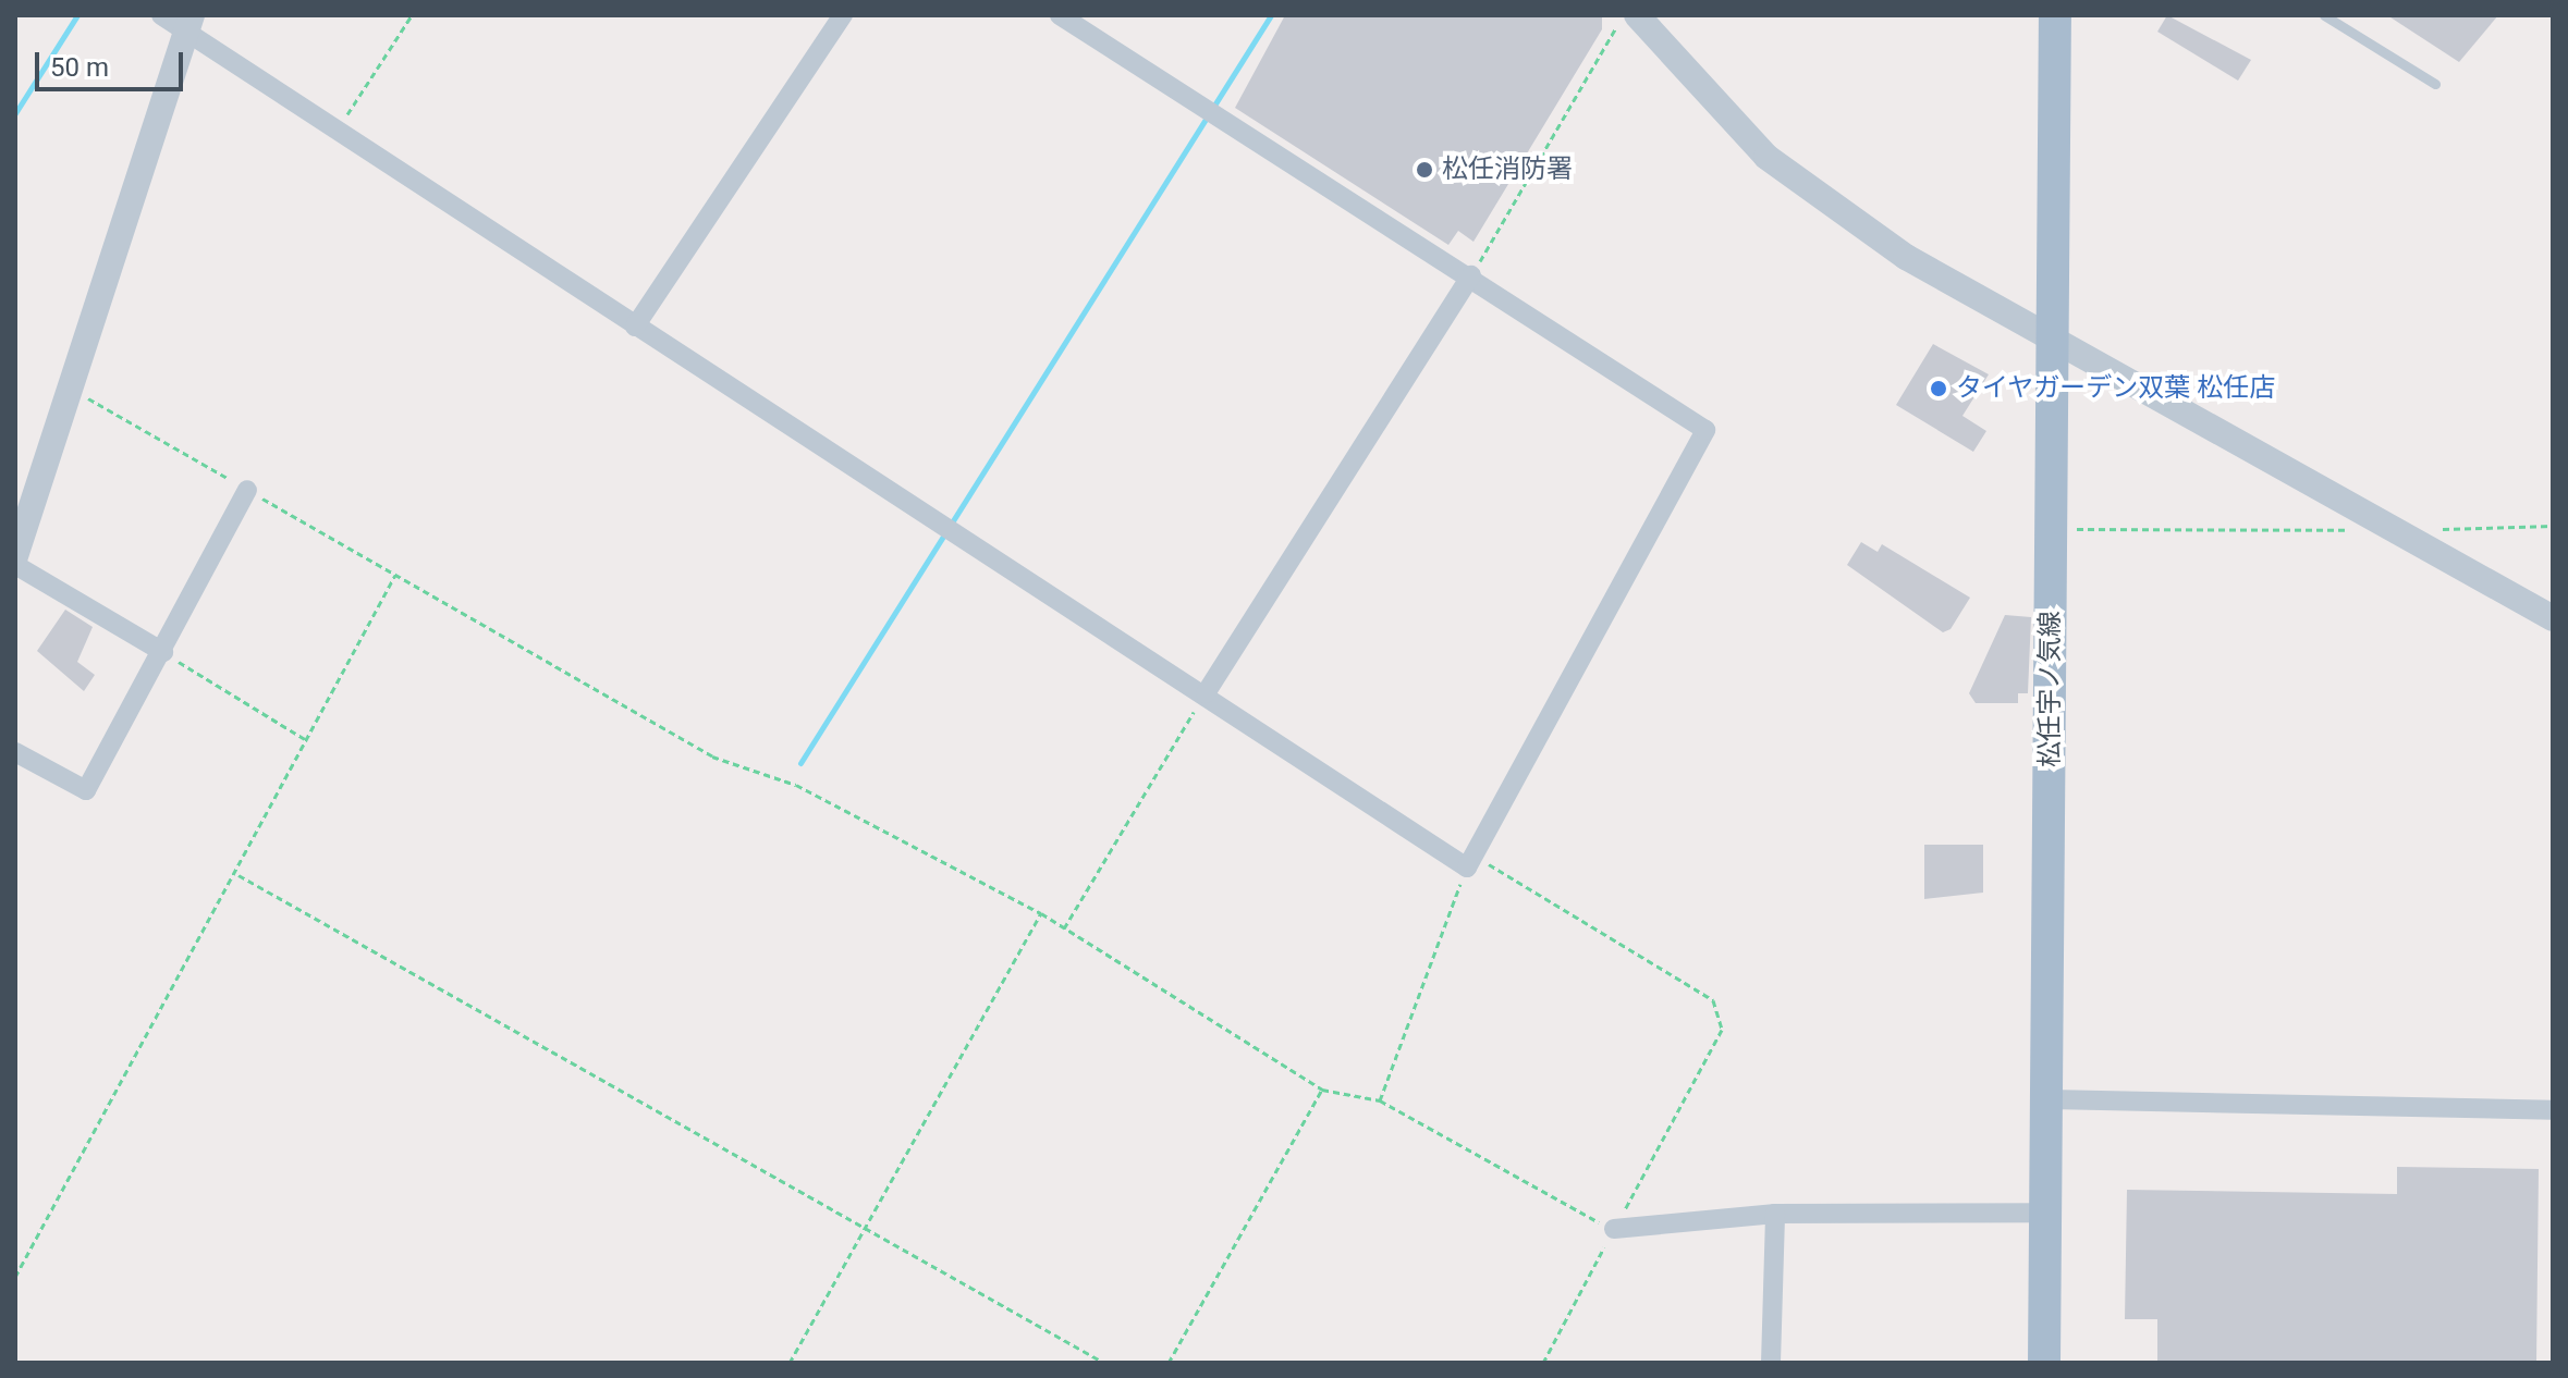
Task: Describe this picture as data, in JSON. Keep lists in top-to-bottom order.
{
  "streets": {
    "main road": ["松任宇ノ気線"]
  },
  "places": ["松任消防署", "タイヤガーデン双葉 松任店"],
  "scale_bar": "50 m"
}
